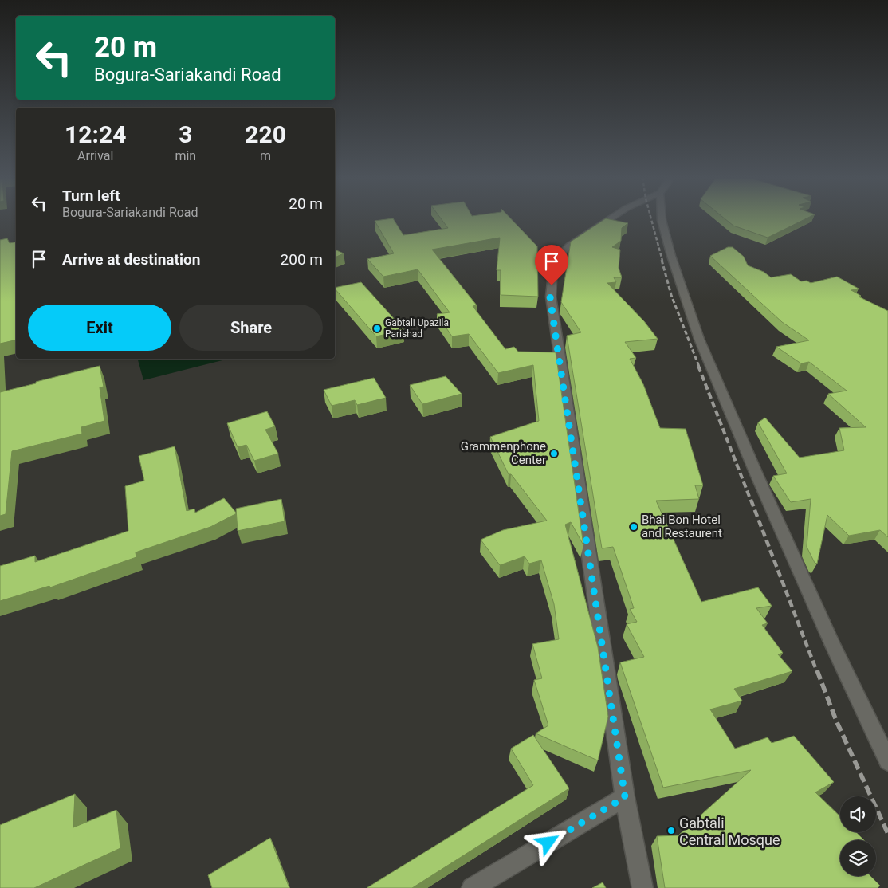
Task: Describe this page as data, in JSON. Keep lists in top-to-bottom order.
{
  "places": [
    "Gabtali Upazila Parishad",
    "Grammenphone Center",
    "Bhai Bon Hotel and Restaurent",
    "Gabtali Central Mosque"
  ],
  "page": {
    "turn": ["20 m", "Bogura-Sariakandi Road"],
    "eta": [
      "12:24",
      "Arrival",
      "3",
      "min",
      "220",
      "m"
    ],
    "list": [
      {
        "name": "Turn left",
        "note": "Bogura-Sariakandi Road",
        "value": "20 m"
      },
      {
        "name": "Arrive at destination",
        "value": "200 m"
      }
    ],
    "buttons": ["Exit", "Share"]
  }
}
